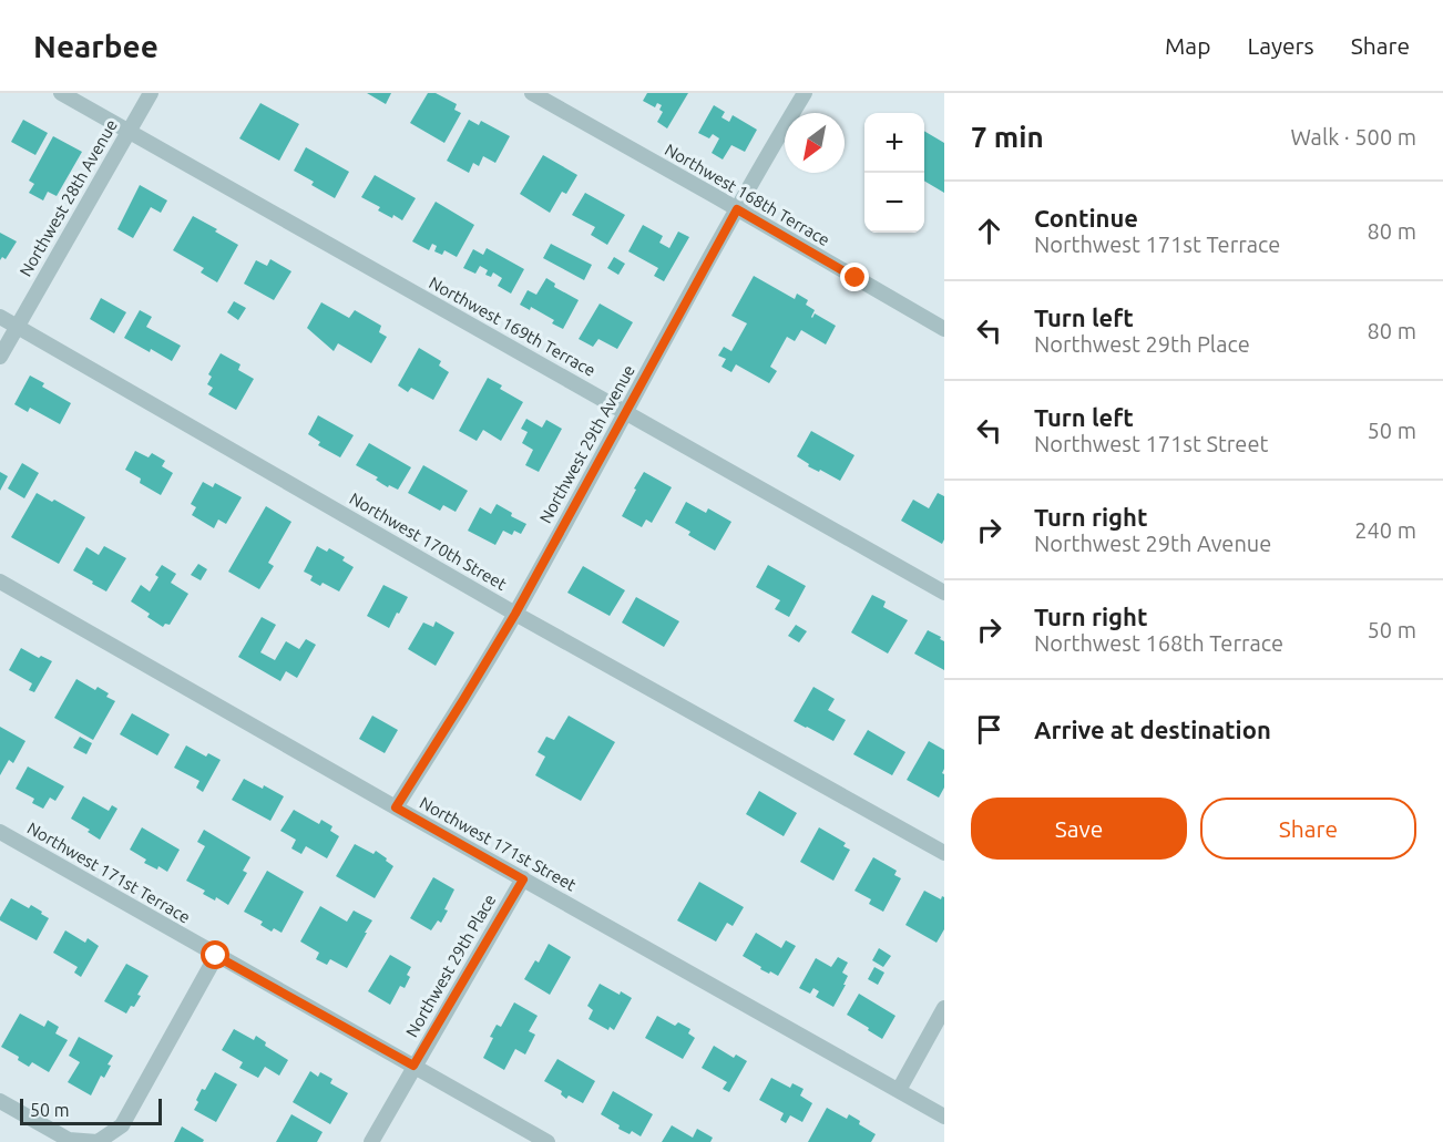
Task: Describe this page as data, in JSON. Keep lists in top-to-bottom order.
{
  "streets": {
    "street": [
      "Northwest 168th Terrace",
      "Northwest 28th Avenue",
      "Northwest 169th Terrace",
      "Northwest 29th Avenue",
      "Northwest 170th Street",
      "Northwest 171st Street",
      "Northwest 171st Terrace",
      "Northwest 29th Place"
    ]
  },
  "crossings": [
    ["Northwest 168th Terrace", "Northwest 29th Avenue"],
    ["Northwest 28th Avenue", "Northwest 169th Terrace"],
    ["Northwest 28th Avenue", "Northwest 170th Street"],
    ["Northwest 169th Terrace", "Northwest 29th Avenue"],
    ["Northwest 29th Avenue", "Northwest 170th Street"],
    ["Northwest 29th Avenue", "Northwest 171st Street"],
    ["Northwest 171st Street", "Northwest 29th Place"],
    ["Northwest 171st Terrace", "Northwest 29th Place"]
  ],
  "scale_bar": "50 m",
  "north": "bottom left",
  "page": {
    "header": "Nearbee",
    "nav": ["Map", "Layers", "Share"],
    "heading": ["7 min", "Walk · 500 m"],
    "map_buttons": ["+", "−"],
    "list": [
      ["Continue", "Northwest 171st Terrace", "80 m"],
      ["Turn left", "Northwest 29th Place", "80 m"],
      ["Turn left", "Northwest 171st Street", "50 m"],
      ["Turn right", "Northwest 29th Avenue", "240 m"],
      ["Turn right", "Northwest 168th Terrace", "50 m"],
      "Arrive at destination"
    ],
    "buttons": ["Save", "Share"],
    "scale": "50 m"
  }
}
